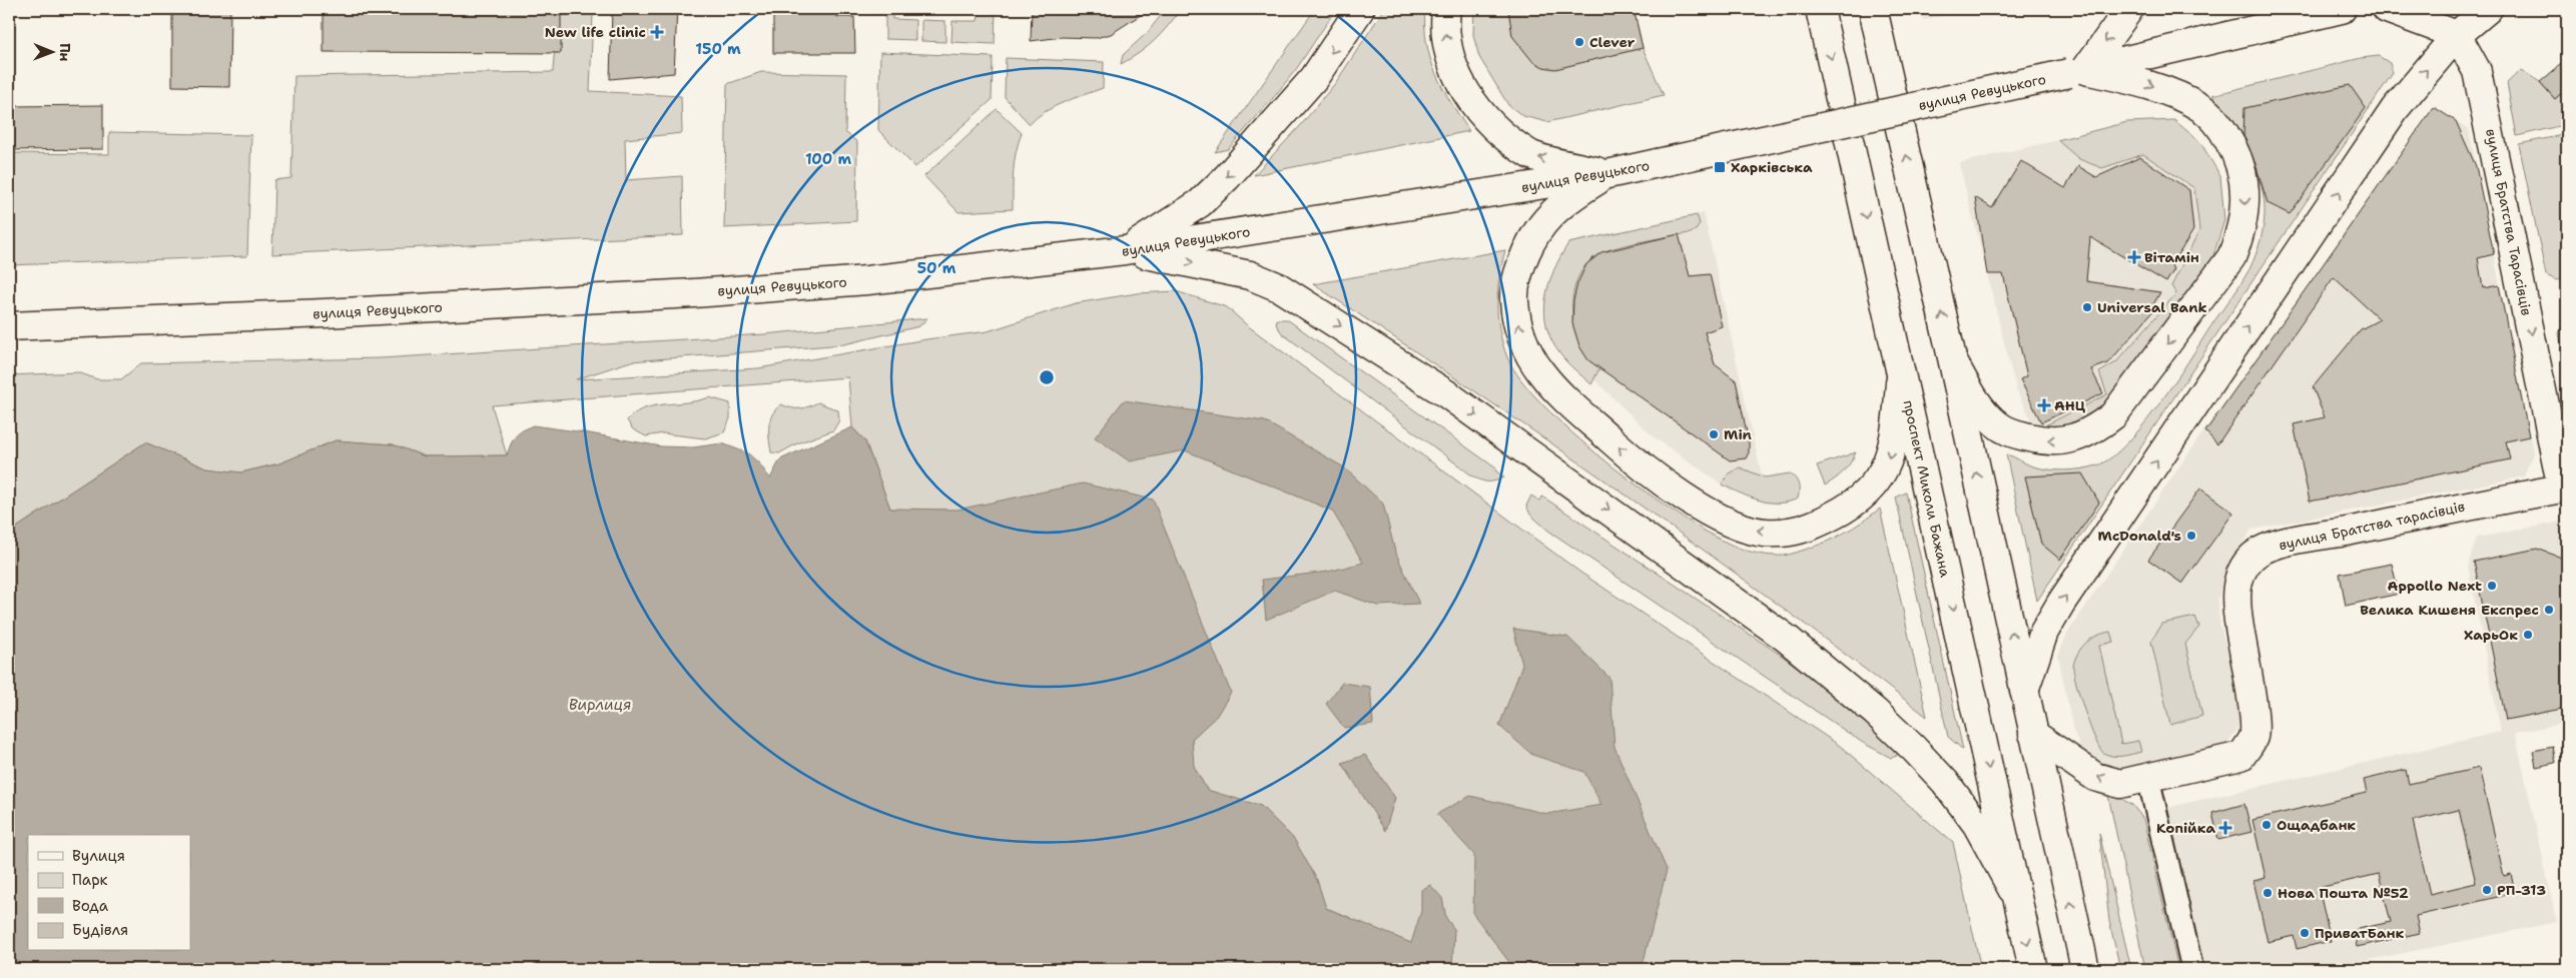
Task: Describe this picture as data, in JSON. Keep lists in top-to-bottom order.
{
  "streets": {
    "main road": [
      "вулиця Ревуцького",
      "вулиця Братства Тарасівців",
      "проспект Миколи Бажана",
      "вулиця Братства тарасівців"
    ]
  },
  "crossings": [
    ["вулиця Братства Тарасівців", "вулиця Братства тарасівців"]
  ],
  "one_way": ["вулиця Братства Тарасівців"],
  "water": ["Вирлиця"],
  "places": {
    "health": [
      "New life clinic",
      "Вітамін",
      "АНЦ",
      "Копійка"
    ],
    "other": [
      "Clever",
      "Universal Bank",
      "Min",
      "McDonald's",
      "Appollo Next",
      "Велика Кишеня Експрес",
      "ХарьОк",
      "Ощадбанк",
      "РП-313",
      "Нова Пошта №52",
      "ПриватБанк"
    ],
    "transit": ["Харківська"]
  },
  "legend": [
    "Вулиця",
    "Парк",
    "Вода",
    "Будівля"
  ],
  "north": "right",
  "rings": ["150 m", "100 m", "50 m"]
}
